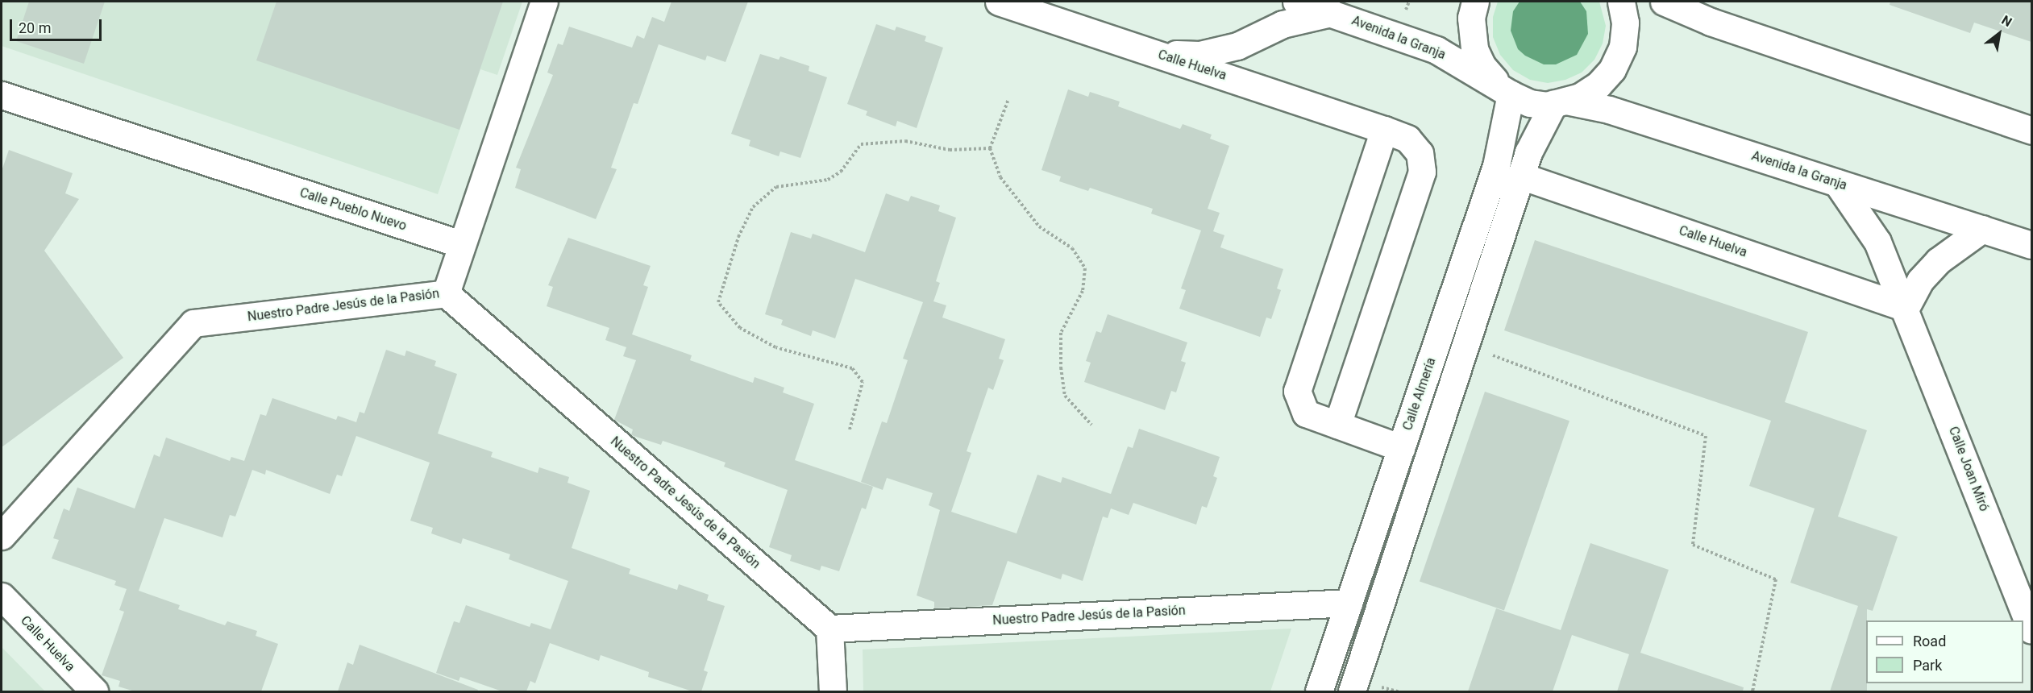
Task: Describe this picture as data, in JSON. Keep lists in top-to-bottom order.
{
  "streets": {
    "street": [
      "Avenida la Granja",
      "Calle Huelva",
      "Calle Pueblo Nuevo",
      "Nuestro Padre Jesús de la Pasión",
      "Calle Almería",
      "Calle Joan Miró"
    ]
  },
  "crossings": [
    ["Avenida la Granja", "Calle Almería"],
    ["Avenida la Granja", "Calle Joan Miró"],
    ["Calle Huelva", "Calle Almería"],
    ["Calle Huelva", "Calle Joan Miró"],
    ["Nuestro Padre Jesús de la Pasión", "Calle Almería"]
  ],
  "legend": ["Road", "Park"],
  "scale_bar": "20 m",
  "north": "top right"
}
